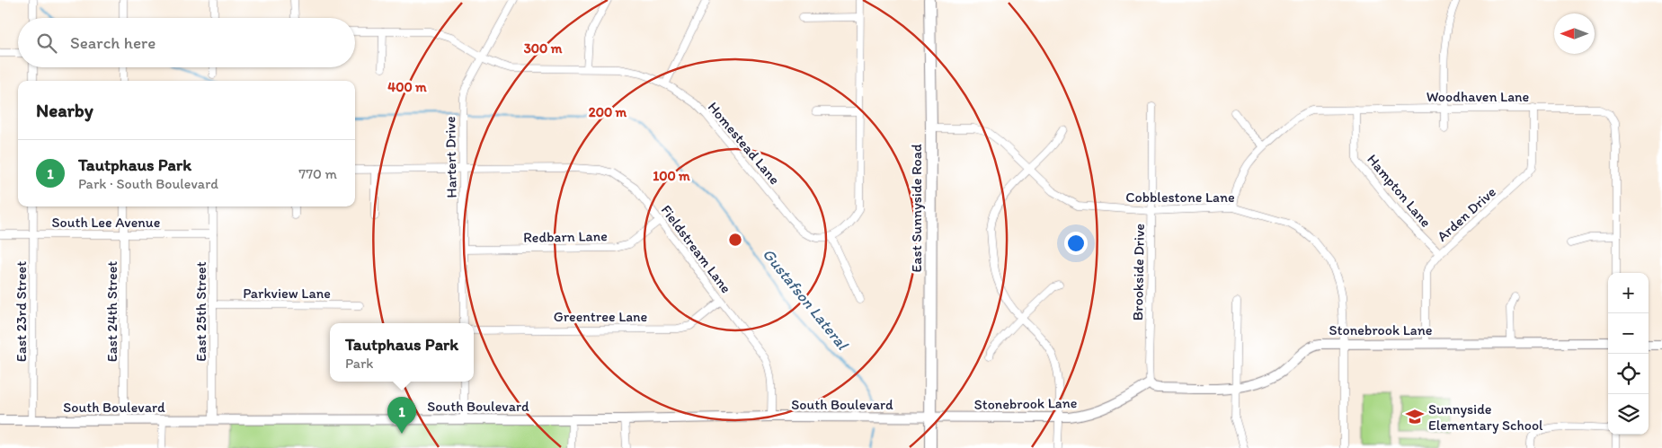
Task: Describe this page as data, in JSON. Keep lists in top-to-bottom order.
{
  "streets": {
    "main road": ["East Sunnyside Road"],
    "street": [
      "Woodhaven Lane",
      "Homestead Lane",
      "Hartert Drive",
      "Hampton Lane",
      "Cobblestone Lane",
      "Arden Drive",
      "South Lee Avenue",
      "Redbarn Lane",
      "Fieldstream Lane",
      "Brookside Drive",
      "Parkview Lane",
      "East 23rd Street",
      "East 24th Street",
      "East 25th Street",
      "Greentree Lane",
      "Stonebrook Lane",
      "South Boulevard"
    ]
  },
  "crossings": [
    ["Woodhaven Lane", "Hampton Lane"],
    ["Woodhaven Lane", "Cobblestone Lane"],
    ["Woodhaven Lane", "Arden Drive"],
    ["Homestead Lane", "Hartert Drive"],
    ["Hartert Drive", "Redbarn Lane"],
    ["Hartert Drive", "Fieldstream Lane"],
    ["Hampton Lane", "Arden Drive"],
    ["Cobblestone Lane", "East Sunnyside Road"],
    ["Cobblestone Lane", "Brookside Drive"],
    ["Cobblestone Lane", "Stonebrook Lane"],
    ["East Sunnyside Road", "Stonebrook Lane"],
    ["East Sunnyside Road", "South Boulevard"],
    ["Arden Drive", "Stonebrook Lane"],
    ["South Lee Avenue", "East 23rd Street"],
    ["South Lee Avenue", "East 24th Street"],
    ["South Lee Avenue", "East 25th Street"],
    ["Redbarn Lane", "Fieldstream Lane"],
    ["Fieldstream Lane", "Greentree Lane"],
    ["Fieldstream Lane", "South Boulevard"],
    ["Brookside Drive", "Stonebrook Lane"],
    ["Parkview Lane", "East 25th Street"],
    ["East 23rd Street", "South Boulevard"],
    ["East 24th Street", "South Boulevard"],
    ["East 25th Street", "South Boulevard"],
    ["Stonebrook Lane", "South Boulevard"]
  ],
  "water": ["Gustafson Lateral"],
  "places": {
    "school or university": ["Sunnyside Elementary School"]
  },
  "north": "left",
  "page": {
    "search": "Search here",
    "heading": "Nearby",
    "list": [
      {
        "mark": "1",
        "name": "Tautphaus Park",
        "note": "Park · South Boulevard",
        "value": "770 m"
      }
    ],
    "map_buttons": ["+", "−"],
    "popup": ["Tautphaus Park", "Park"],
    "pins": "1"
  },
  "rings": [
    "300 m",
    "400 m",
    "200 m",
    "100 m"
  ]
}
